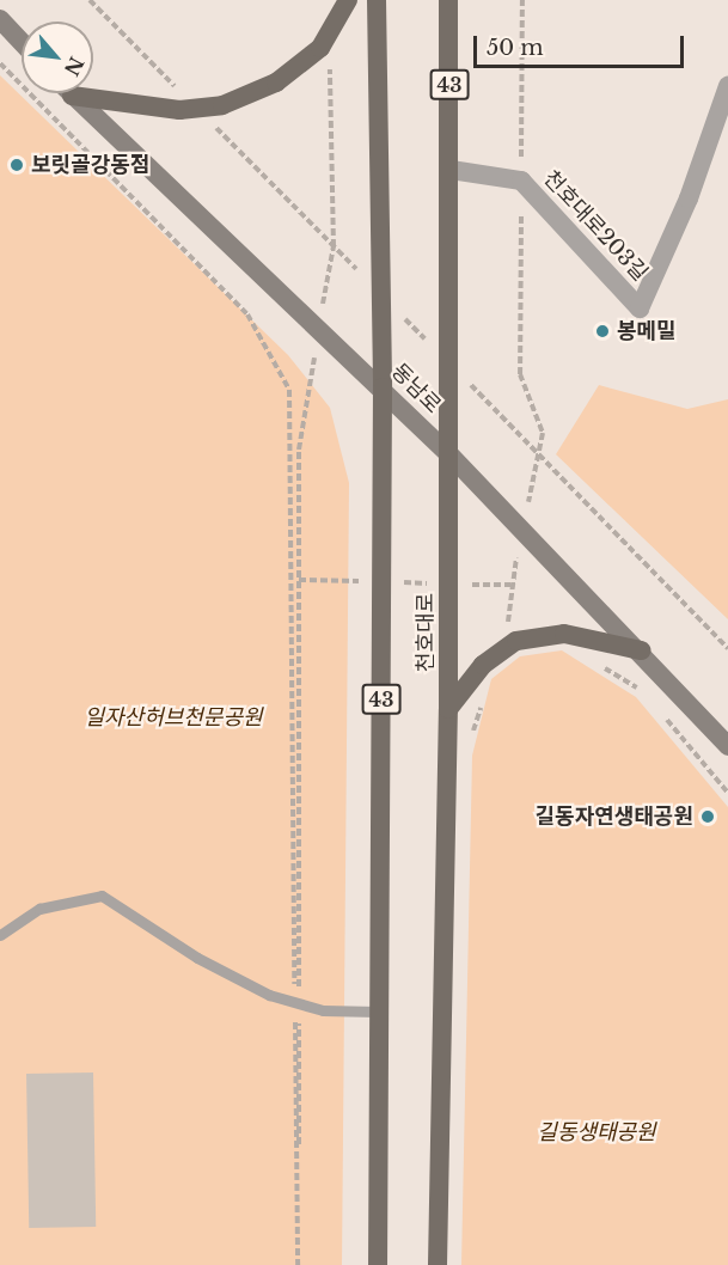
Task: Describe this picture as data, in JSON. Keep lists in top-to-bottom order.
{
  "streets": {
    "main road": ["43", "동남로", "천호대로"],
    "street": ["천호대로203길"]
  },
  "crossings": [
    ["천호대로203길", "천호대로"],
    ["동남로", "천호대로"]
  ],
  "parks": ["일자산허브천문공원", "길동생태공원"],
  "places": ["보릿골강동점", "봉메밀", "길동자연생태공원"],
  "scale_bar": "50 m",
  "north": "bottom right"
}
